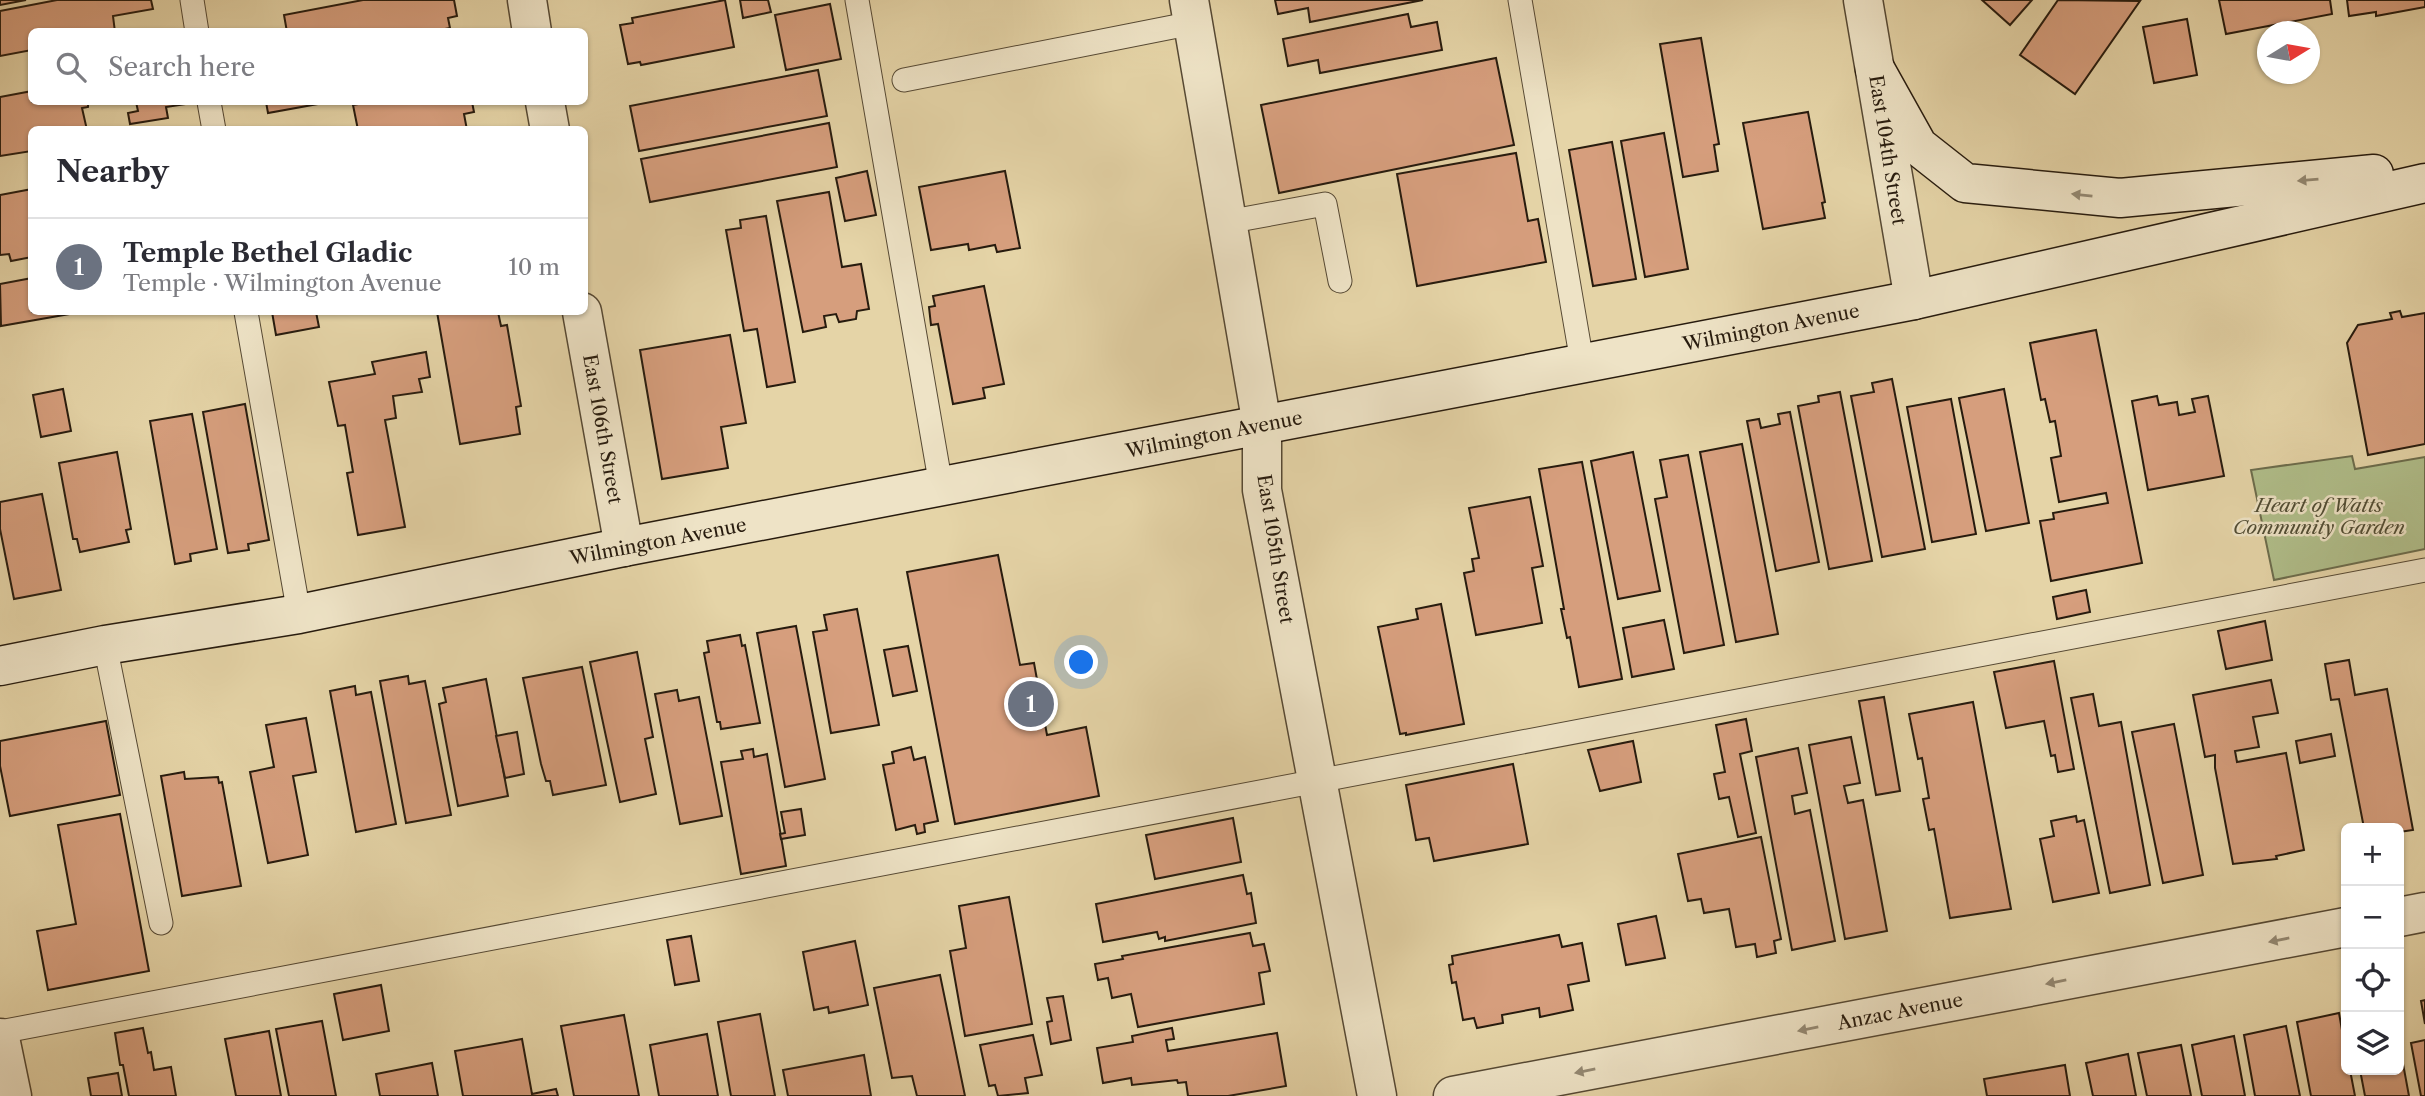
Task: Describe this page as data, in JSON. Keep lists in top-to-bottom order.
{
  "streets": {
    "main road": [
      "East 104th Street",
      "Wilmington Avenue",
      "East 106th Street",
      "East 105th Street",
      "Anzac Avenue"
    ]
  },
  "crossings": [
    ["East 104th Street", "Wilmington Avenue"],
    ["Wilmington Avenue", "East 106th Street"],
    ["Wilmington Avenue", "East 105th Street"]
  ],
  "one_way": ["Anzac Avenue"],
  "parks": ["Heart of Watts Community Garden"],
  "north": "right",
  "page": {
    "search": "Search here",
    "heading": "Nearby",
    "list": [
      {
        "mark": "1",
        "name": "Temple Bethel Gladic",
        "note": "Temple · Wilmington Avenue",
        "value": "10 m"
      }
    ],
    "pins": "1",
    "map_buttons": ["+", "−"]
  }
}
